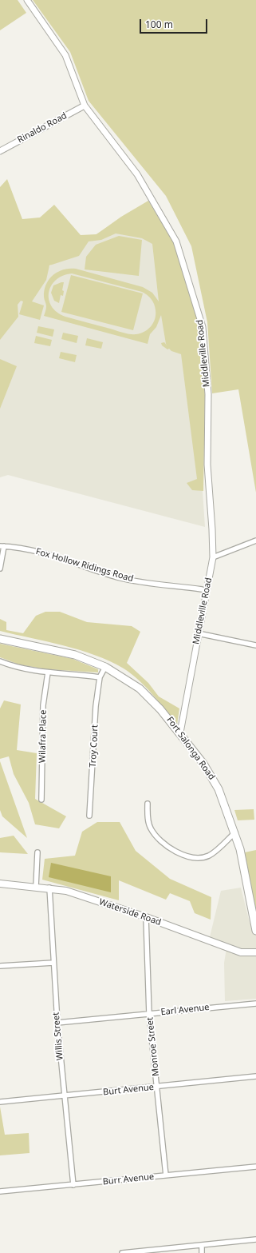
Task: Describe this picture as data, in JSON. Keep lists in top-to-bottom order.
{
  "streets": {
    "main road": ["Fort Salonga Road", "Waterside Road"],
    "street": [
      "Rinaldo Road",
      "Middleville Road",
      "Fox Hollow Ridings Road",
      "Wilafra Place",
      "Troy Court",
      "Earl Avenue",
      "Willis Street",
      "Monroe Street",
      "Burt Avenue",
      "Burr Avenue"
    ]
  },
  "crossings": [
    ["Rinaldo Road", "Middleville Road"],
    ["Middleville Road", "Fox Hollow Ridings Road"],
    ["Middleville Road", "Fort Salonga Road"],
    ["Waterside Road", "Willis Street"],
    ["Waterside Road", "Monroe Street"],
    ["Earl Avenue", "Willis Street"],
    ["Earl Avenue", "Monroe Street"],
    ["Willis Street", "Burt Avenue"],
    ["Willis Street", "Burr Avenue"],
    ["Monroe Street", "Burt Avenue"],
    ["Monroe Street", "Burr Avenue"]
  ],
  "scale_bar": "100 m"
}
